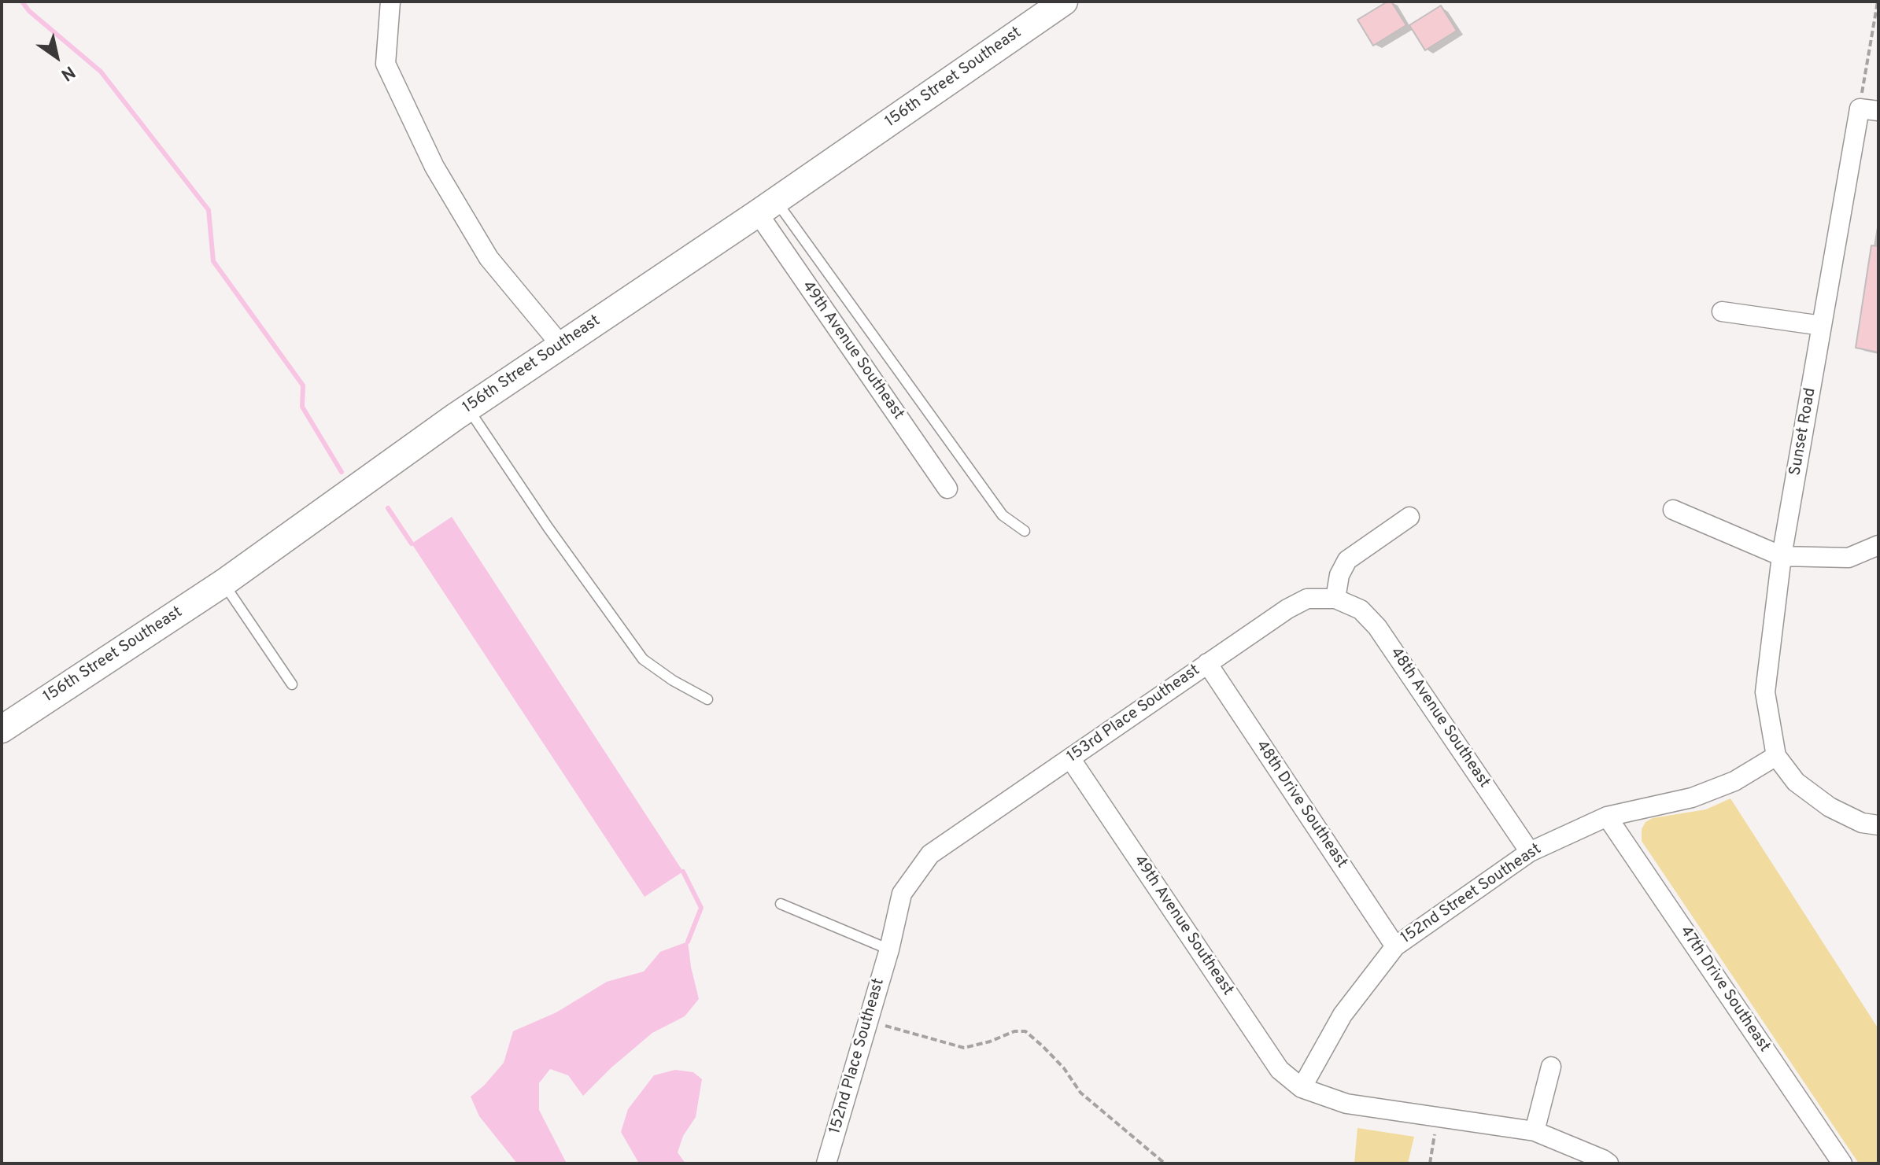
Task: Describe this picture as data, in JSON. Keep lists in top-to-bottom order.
{
  "streets": {
    "street": [
      "156th Street Southeast",
      "49th Avenue Southeast",
      "Sunset Road",
      "153rd Place Southeast",
      "48th Avenue Southeast",
      "48th Drive Southeast",
      "152nd Street Southeast",
      "47th Drive Southeast",
      "152nd Place Southeast"
    ]
  },
  "crossings": [
    ["156th Street Southeast", "49th Avenue Southeast"],
    ["49th Avenue Southeast", "153rd Place Southeast"],
    ["49th Avenue Southeast", "152nd Street Southeast"],
    ["Sunset Road", "152nd Street Southeast"],
    ["153rd Place Southeast", "48th Avenue Southeast"],
    ["153rd Place Southeast", "48th Drive Southeast"],
    ["153rd Place Southeast", "152nd Place Southeast"],
    ["48th Avenue Southeast", "152nd Street Southeast"],
    ["48th Drive Southeast", "152nd Street Southeast"],
    ["152nd Street Southeast", "47th Drive Southeast"]
  ],
  "north": "bottom right"
}
